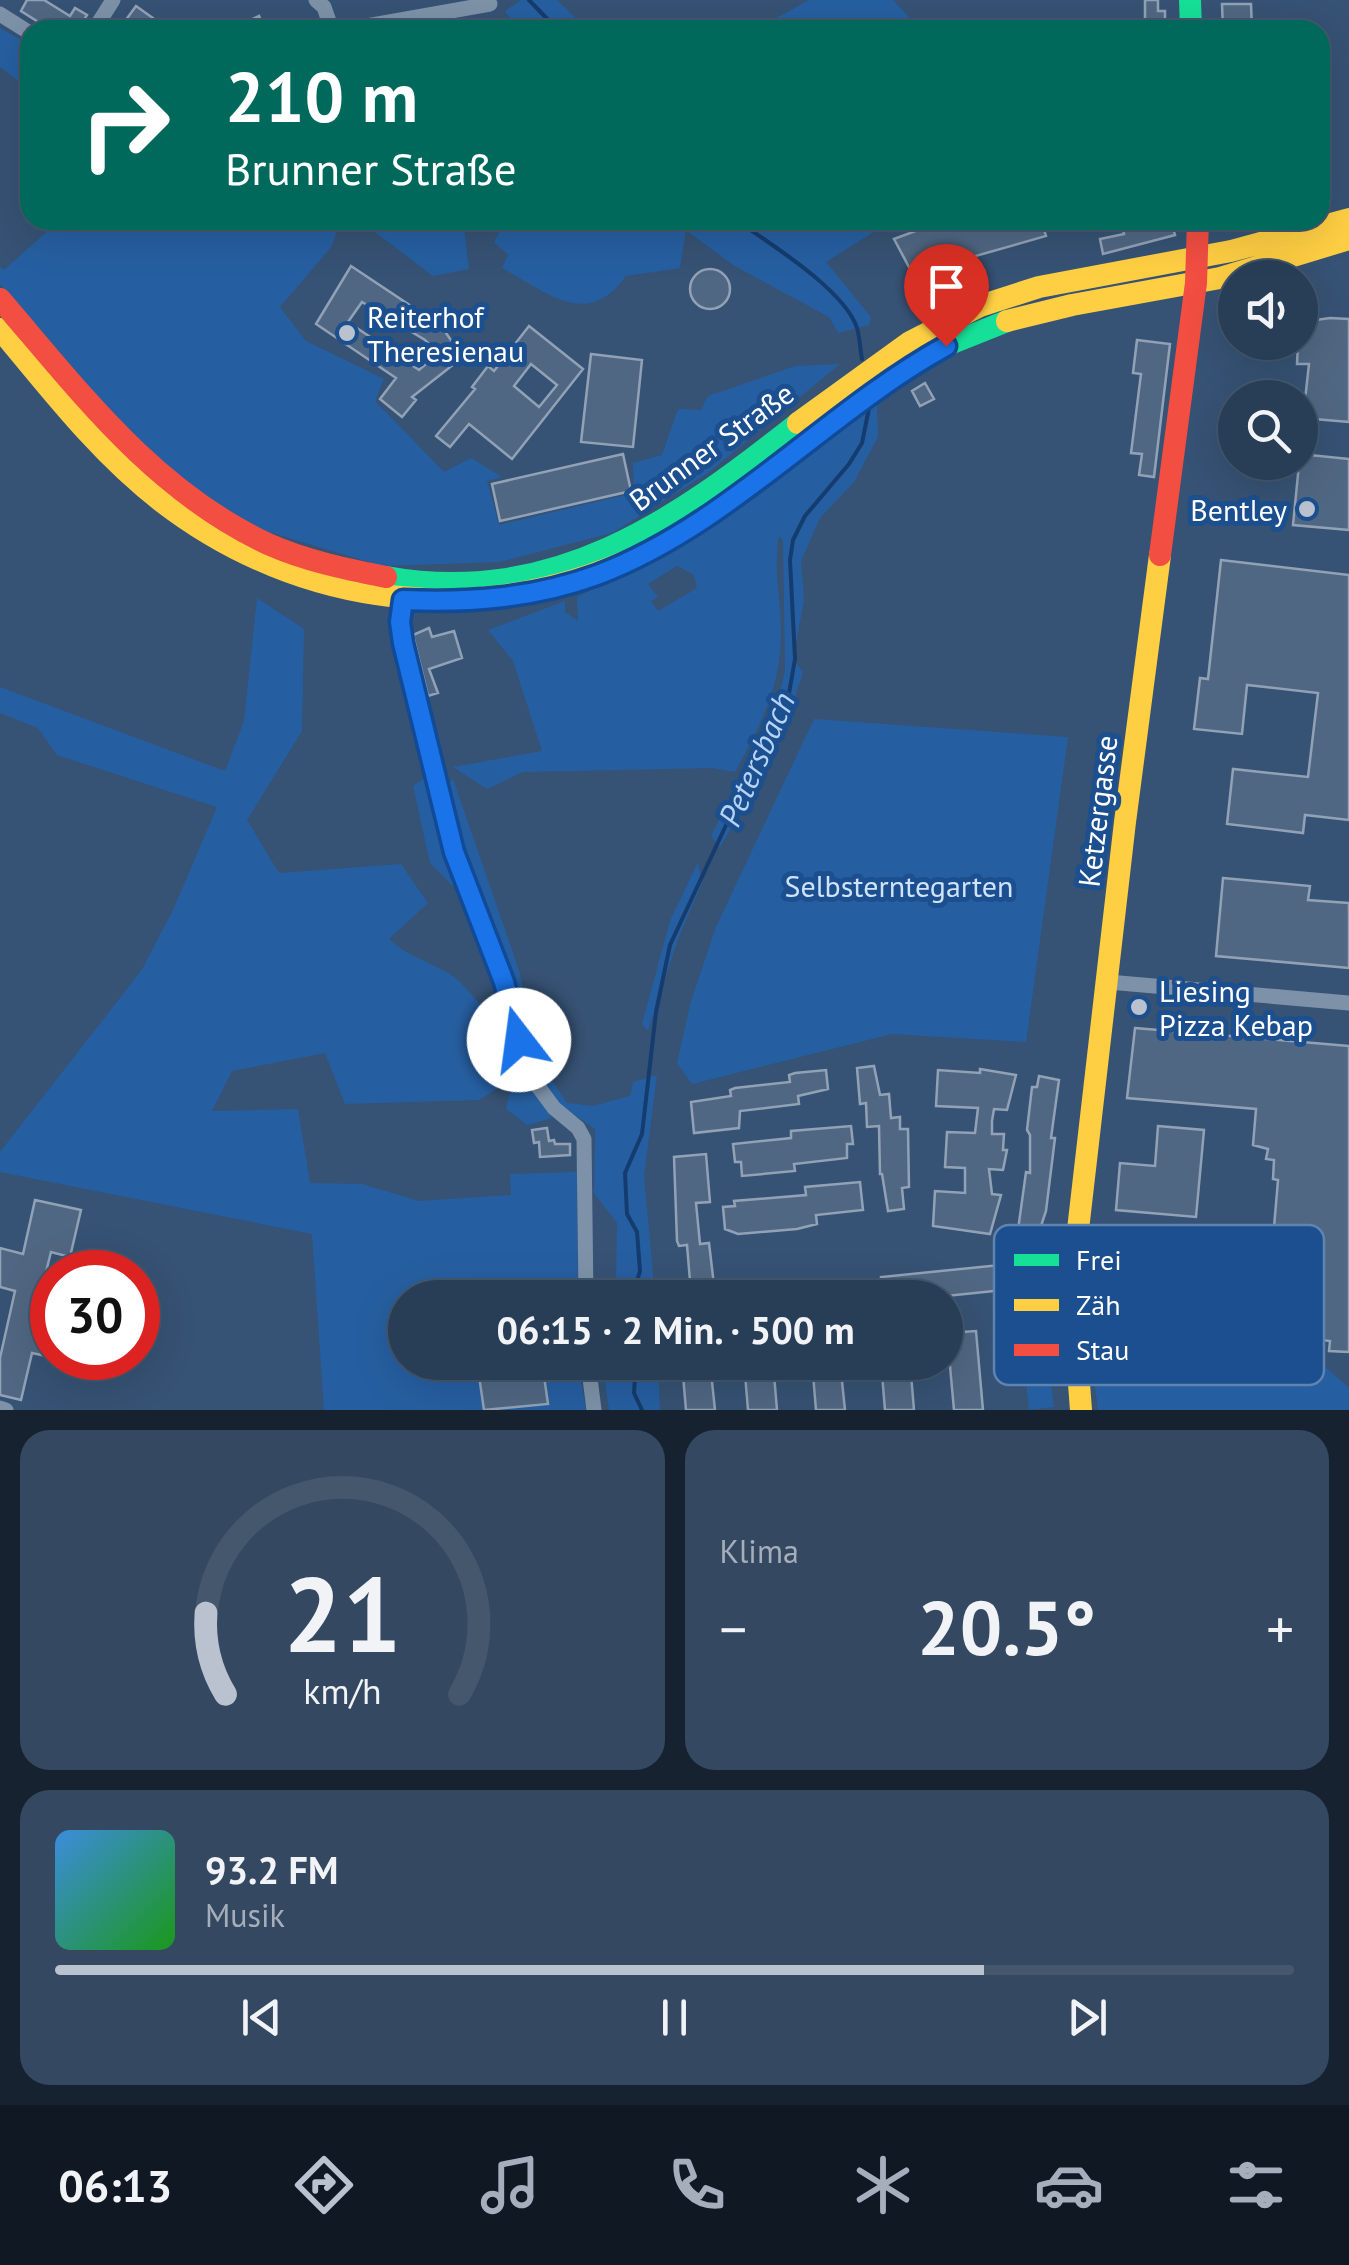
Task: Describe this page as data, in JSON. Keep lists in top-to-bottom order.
{
  "streets": {
    "main road": ["Brunner Straße", "Ketzergasse"]
  },
  "crossings": [
    ["Brunner Straße", "Ketzergasse"]
  ],
  "water": ["Petersbach"],
  "parks": ["Selbsterntegarten"],
  "places": ["Reiterhof Theresienau", "Bentley", "Liesing Pizza Kebap"],
  "legend": ["Frei", "Zäh", "Stau"],
  "page": {
    "turn": ["210 m", "Brunner Straße"],
    "limit": "30",
    "trip": "06:15 · 2 Min. · 500 m",
    "tile": "Klima",
    "heat": ["−", "20.5°", "+"],
    "song": ["93.2 FM", "Musik"],
    "tabs": "06:13",
    "gauge": ["21", "km/h"]
  }
}
